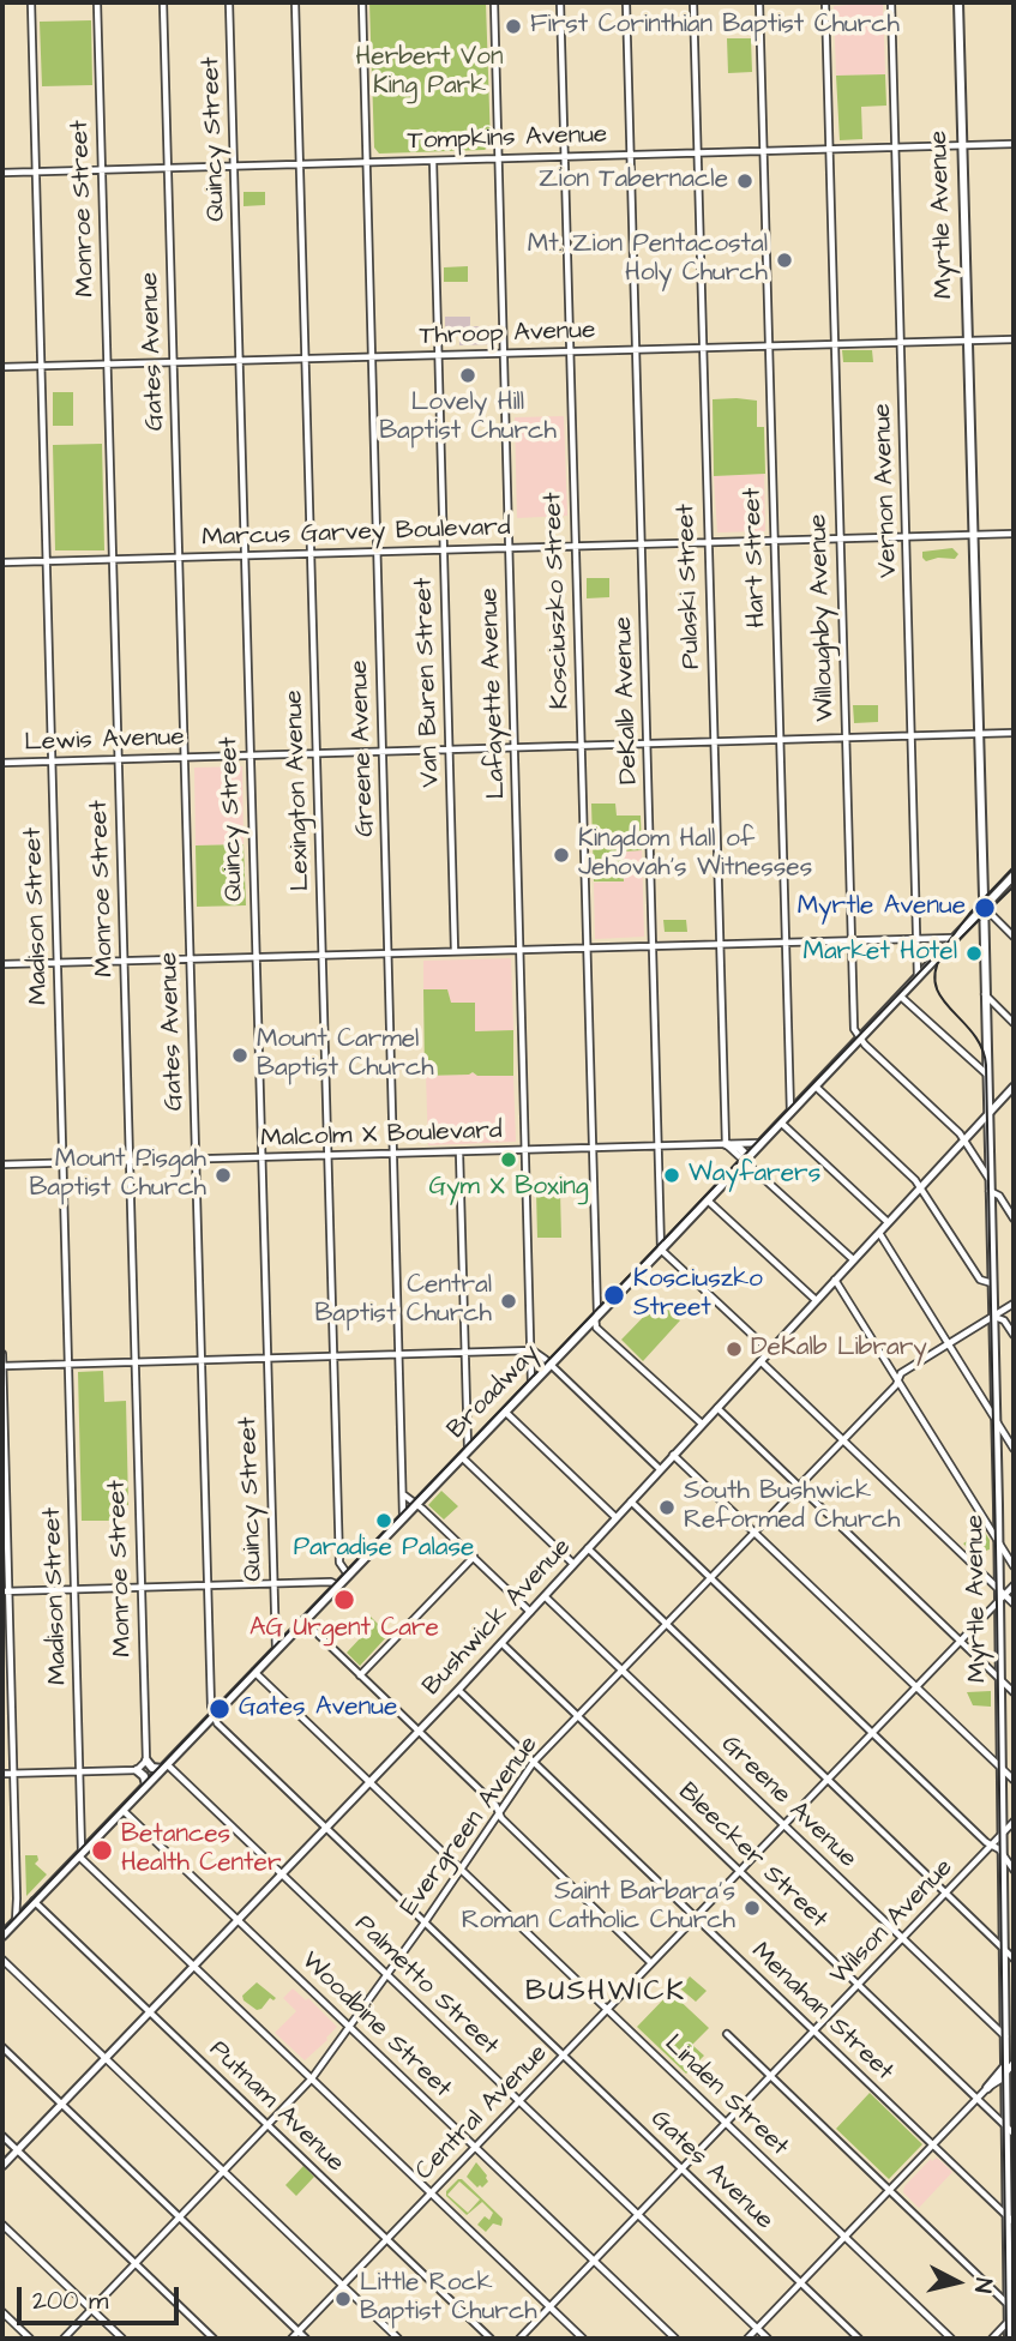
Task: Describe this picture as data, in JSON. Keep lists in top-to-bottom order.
{
  "streets": {
    "main road": ["Myrtle Avenue", "Broadway", "Bushwick Avenue"],
    "street": [
      "Quincy Street",
      "Tompkins Avenue",
      "Monroe Street",
      "Throop Avenue",
      "Gates Avenue",
      "Vernon Avenue",
      "Marcus Garvey Boulevard",
      "Hart Street",
      "Pulaski Street",
      "Kosciuszko Street",
      "Willoughby Avenue",
      "Van Buren Street",
      "Lafayette Avenue",
      "DeKalb Avenue",
      "Lewis Avenue",
      "Greene Avenue",
      "Lexington Avenue",
      "Madison Street",
      "Malcolm X Boulevard",
      "Evergreen Avenue",
      "Bleecker Street",
      "Wilson Avenue",
      "Palmetto Street",
      "Menahan Street",
      "Woodbine Street",
      "Linden Street",
      "Putnam Avenue",
      "Central Avenue"
    ]
  },
  "crossings": [
    ["Quincy Street", "Tompkins Avenue"],
    ["Quincy Street", "Throop Avenue"],
    ["Quincy Street", "Marcus Garvey Boulevard"],
    ["Quincy Street", "Lewis Avenue"],
    ["Quincy Street", "Malcolm X Boulevard"],
    ["Quincy Street", "Broadway"],
    ["Tompkins Avenue", "Monroe Street"],
    ["Tompkins Avenue", "Myrtle Avenue"],
    ["Tompkins Avenue", "Gates Avenue"],
    ["Tompkins Avenue", "Vernon Avenue"],
    ["Tompkins Avenue", "Hart Street"],
    ["Tompkins Avenue", "Pulaski Street"],
    ["Tompkins Avenue", "Kosciuszko Street"],
    ["Tompkins Avenue", "Willoughby Avenue"],
    ["Tompkins Avenue", "Van Buren Street"],
    ["Tompkins Avenue", "Lafayette Avenue"],
    ["Tompkins Avenue", "DeKalb Avenue"],
    ["Tompkins Avenue", "Greene Avenue"],
    ["Tompkins Avenue", "Lexington Avenue"],
    ["Tompkins Avenue", "Madison Street"],
    ["Monroe Street", "Throop Avenue"],
    ["Monroe Street", "Marcus Garvey Boulevard"],
    ["Monroe Street", "Lewis Avenue"],
    ["Monroe Street", "Malcolm X Boulevard"],
    ["Myrtle Avenue", "Throop Avenue"],
    ["Myrtle Avenue", "Marcus Garvey Boulevard"],
    ["Myrtle Avenue", "Lewis Avenue"],
    ["Myrtle Avenue", "Greene Avenue"],
    ["Myrtle Avenue", "Broadway"],
    ["Myrtle Avenue", "Bushwick Avenue"],
    ["Myrtle Avenue", "Evergreen Avenue"],
    ["Myrtle Avenue", "Bleecker Street"],
    ["Myrtle Avenue", "Wilson Avenue"],
    ["Myrtle Avenue", "Menahan Street"],
    ["Myrtle Avenue", "Central Avenue"],
    ["Throop Avenue", "Gates Avenue"],
    ["Throop Avenue", "Vernon Avenue"],
    ["Throop Avenue", "Hart Street"],
    ["Throop Avenue", "Pulaski Street"],
    ["Throop Avenue", "Kosciuszko Street"],
    ["Throop Avenue", "Willoughby Avenue"],
    ["Throop Avenue", "Van Buren Street"],
    ["Throop Avenue", "Lafayette Avenue"],
    ["Throop Avenue", "DeKalb Avenue"],
    ["Throop Avenue", "Greene Avenue"],
    ["Throop Avenue", "Lexington Avenue"],
    ["Throop Avenue", "Madison Street"],
    ["Gates Avenue", "Marcus Garvey Boulevard"],
    ["Gates Avenue", "Lewis Avenue"],
    ["Gates Avenue", "Malcolm X Boulevard"],
    ["Gates Avenue", "Broadway"],
    ["Gates Avenue", "Bushwick Avenue"],
    ["Gates Avenue", "Evergreen Avenue"],
    ["Gates Avenue", "Wilson Avenue"],
    ["Gates Avenue", "Central Avenue"],
    ["Vernon Avenue", "Marcus Garvey Boulevard"],
    ["Vernon Avenue", "Lewis Avenue"],
    ["Vernon Avenue", "Broadway"],
    ["Marcus Garvey Boulevard", "Hart Street"],
    ["Marcus Garvey Boulevard", "Pulaski Street"],
    ["Marcus Garvey Boulevard", "Kosciuszko Street"],
    ["Marcus Garvey Boulevard", "Willoughby Avenue"],
    ["Marcus Garvey Boulevard", "Van Buren Street"],
    ["Marcus Garvey Boulevard", "Lafayette Avenue"],
    ["Marcus Garvey Boulevard", "DeKalb Avenue"],
    ["Marcus Garvey Boulevard", "Greene Avenue"],
    ["Marcus Garvey Boulevard", "Lexington Avenue"],
    ["Marcus Garvey Boulevard", "Madison Street"],
    ["Hart Street", "Lewis Avenue"],
    ["Hart Street", "Broadway"],
    ["Pulaski Street", "Lewis Avenue"],
    ["Pulaski Street", "Malcolm X Boulevard"],
    ["Kosciuszko Street", "Lewis Avenue"],
    ["Kosciuszko Street", "Malcolm X Boulevard"],
    ["Kosciuszko Street", "Broadway"],
    ["Willoughby Avenue", "Lewis Avenue"],
    ["Willoughby Avenue", "Broadway"],
    ["Van Buren Street", "Lewis Avenue"],
    ["Lafayette Avenue", "Lewis Avenue"],
    ["Lafayette Avenue", "Malcolm X Boulevard"],
    ["Lafayette Avenue", "Broadway"],
    ["DeKalb Avenue", "Lewis Avenue"],
    ["DeKalb Avenue", "Malcolm X Boulevard"],
    ["DeKalb Avenue", "Broadway"],
    ["Lewis Avenue", "Greene Avenue"],
    ["Lewis Avenue", "Lexington Avenue"],
    ["Lewis Avenue", "Madison Street"],
    ["Greene Avenue", "Malcolm X Boulevard"],
    ["Greene Avenue", "Broadway"],
    ["Greene Avenue", "Bushwick Avenue"],
    ["Greene Avenue", "Evergreen Avenue"],
    ["Greene Avenue", "Wilson Avenue"],
    ["Greene Avenue", "Central Avenue"],
    ["Lexington Avenue", "Malcolm X Boulevard"],
    ["Lexington Avenue", "Broadway"],
    ["Madison Street", "Malcolm X Boulevard"],
    ["Madison Street", "Broadway"],
    ["Malcolm X Boulevard", "Broadway"],
    ["Broadway", "Palmetto Street"],
    ["Broadway", "Woodbine Street"],
    ["Broadway", "Linden Street"],
    ["Broadway", "Putnam Avenue"],
    ["Bushwick Avenue", "Bleecker Street"],
    ["Bushwick Avenue", "Palmetto Street"],
    ["Bushwick Avenue", "Menahan Street"],
    ["Bushwick Avenue", "Woodbine Street"],
    ["Bushwick Avenue", "Linden Street"],
    ["Bushwick Avenue", "Putnam Avenue"],
    ["Evergreen Avenue", "Bleecker Street"],
    ["Evergreen Avenue", "Palmetto Street"],
    ["Evergreen Avenue", "Menahan Street"],
    ["Evergreen Avenue", "Woodbine Street"],
    ["Evergreen Avenue", "Linden Street"],
    ["Evergreen Avenue", "Putnam Avenue"],
    ["Bleecker Street", "Wilson Avenue"],
    ["Bleecker Street", "Central Avenue"],
    ["Wilson Avenue", "Palmetto Street"],
    ["Wilson Avenue", "Menahan Street"],
    ["Wilson Avenue", "Woodbine Street"],
    ["Wilson Avenue", "Linden Street"],
    ["Palmetto Street", "Central Avenue"],
    ["Menahan Street", "Central Avenue"],
    ["Woodbine Street", "Central Avenue"],
    ["Linden Street", "Central Avenue"],
    ["Putnam Avenue", "Central Avenue"]
  ],
  "districts": ["BUSHWICK"],
  "parks": ["Herbert Von King Park"],
  "places": [
    "First Corinthian Baptist Church",
    "Zion Tabernacle",
    "Mt. Zion Pentacostal Holy Church",
    "Lovely Hill Baptist Church",
    "Kingdom Hall of Jehovah's Witnesses",
    "Myrtle Avenue",
    "Market Hotel",
    "Mount Carmel Baptist Church",
    "Gym X Boxing",
    "Mount Pisgah Baptist Church",
    "Wayfarers",
    "Kosciuszko Street",
    "Central Baptist Church",
    "DeKalb Library",
    "South Bushwick Reformed Church",
    "Paradise Palase",
    "AG Urgent Care",
    "Gates Avenue",
    "Betances Health Center",
    "Saint Barbara's Roman Catholic Church",
    "Little Rock Baptist Church"
  ],
  "scale_bar": "200 m",
  "north": "right"
}
